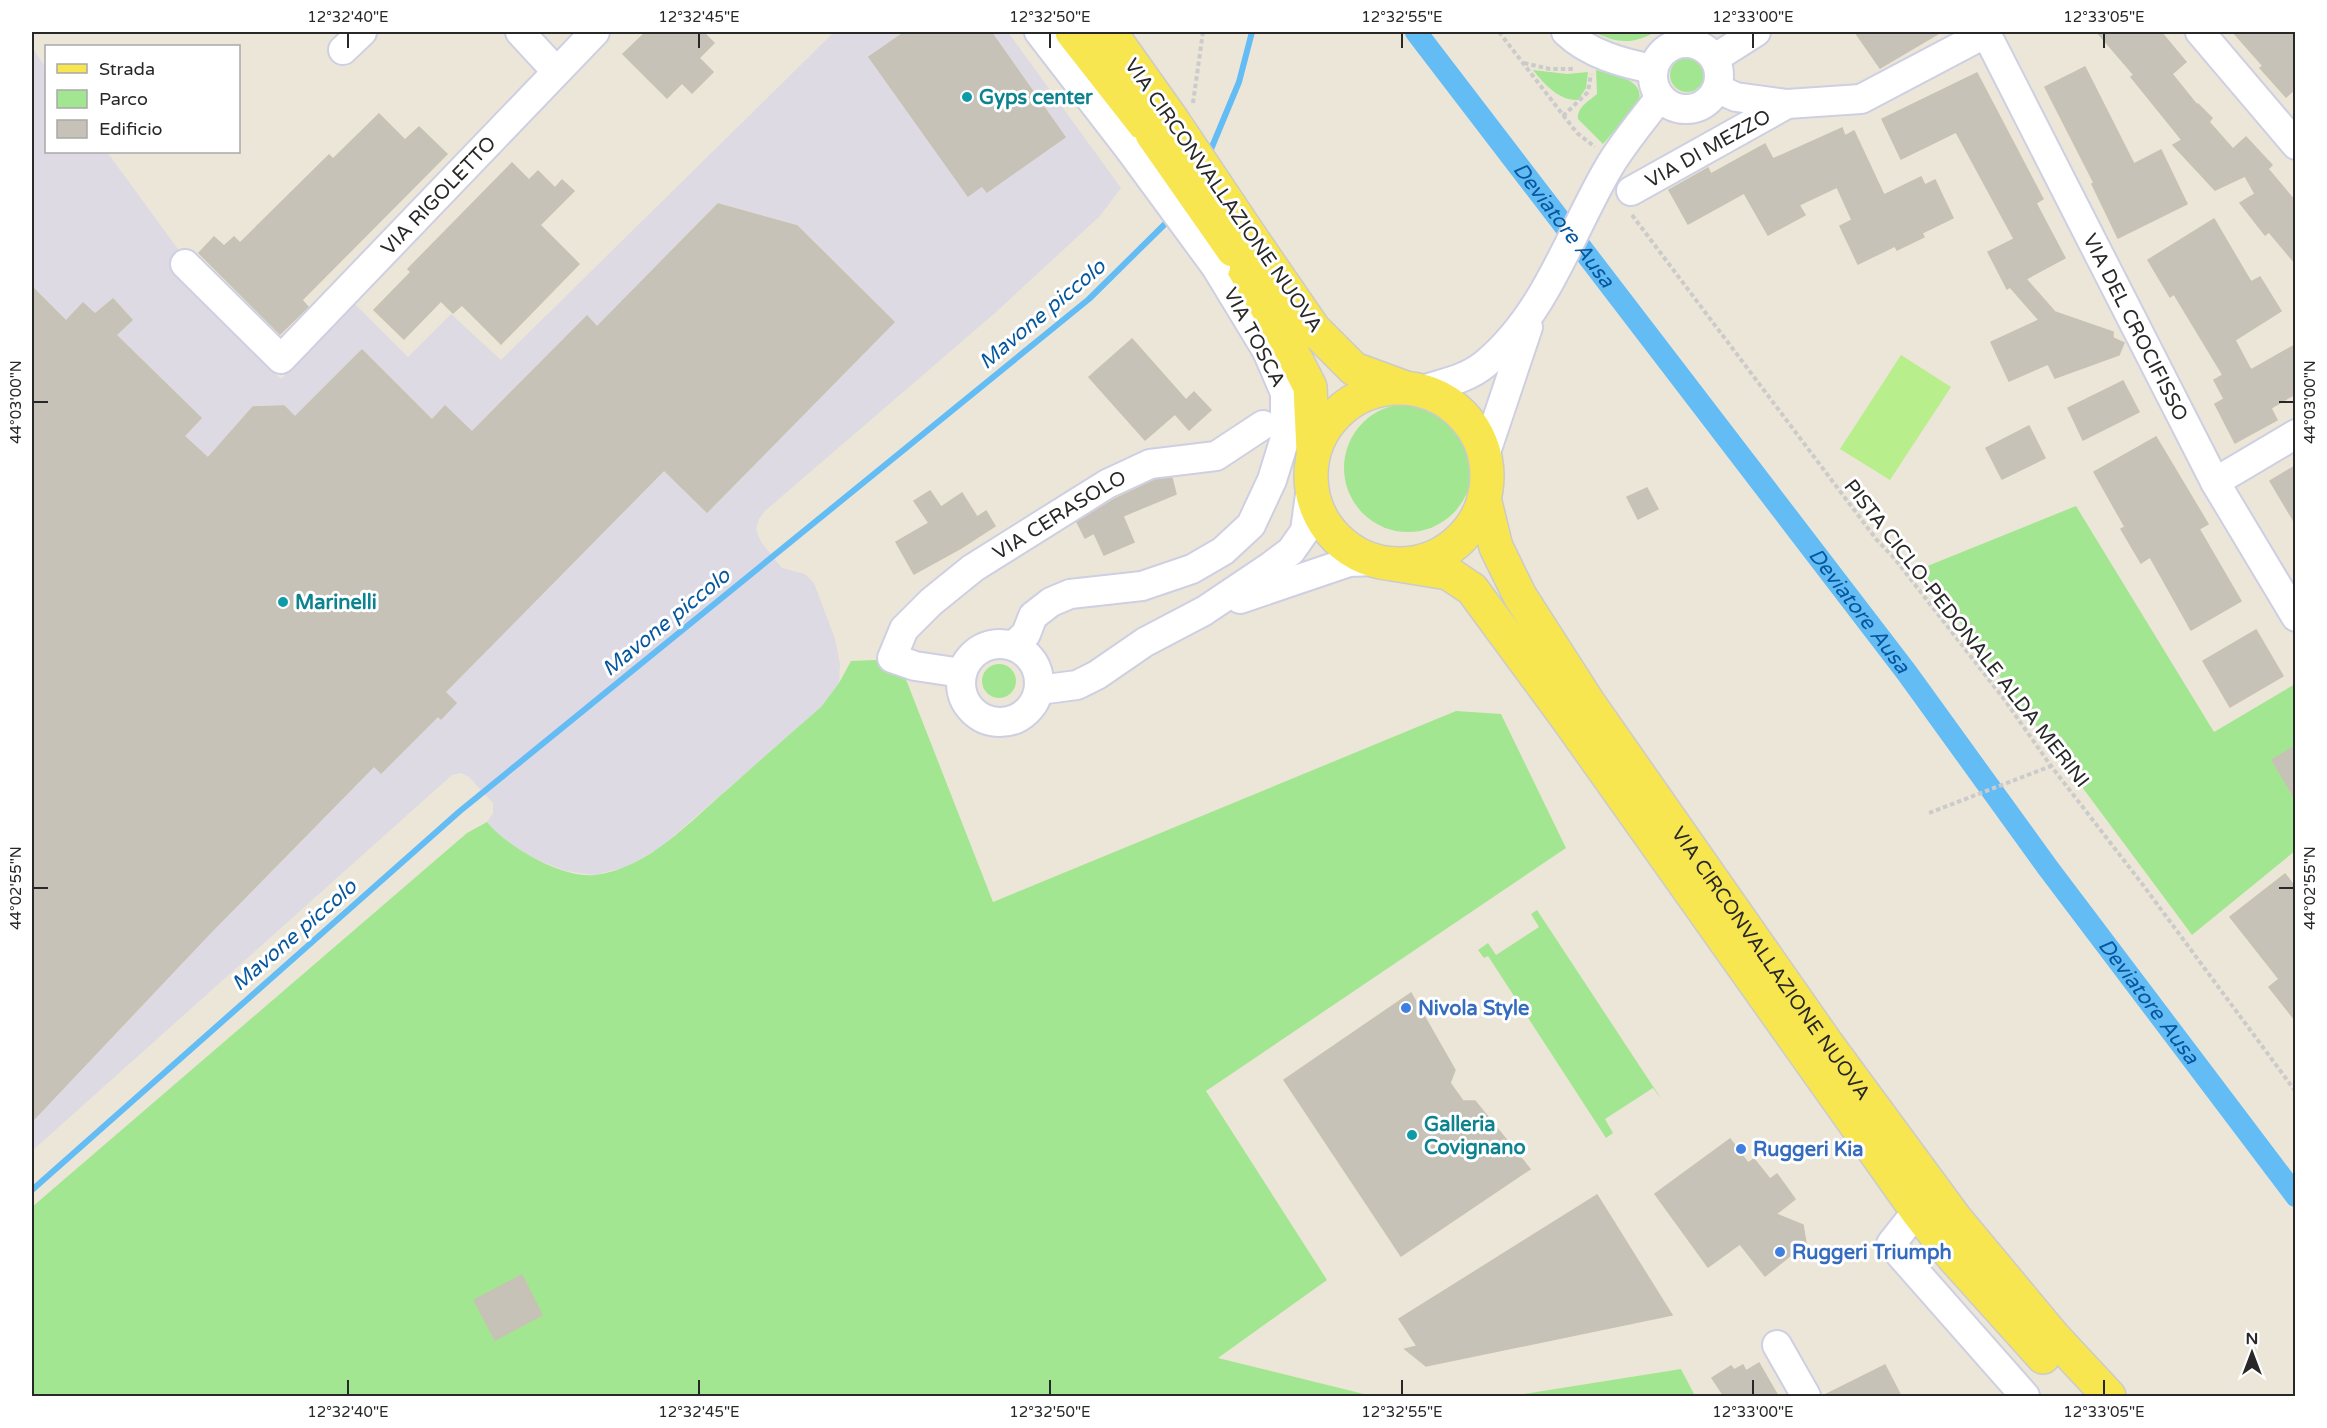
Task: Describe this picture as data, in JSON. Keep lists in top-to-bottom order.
{
  "streets": {
    "main road": ["VIA CIRCONVALLAZIONE NUOVA"],
    "street": [
      "VIA DI MEZZO",
      "VIA RIGOLETTO",
      "VIA DEL CROCIFISSO",
      "VIA TOSCA",
      "VIA CERASOLO"
    ],
    "path": ["PISTA CICLO-PEDONALE ALDA MERINI"]
  },
  "crossings": [
    ["VIA DI MEZZO", "VIA DEL CROCIFISSO"],
    ["VIA DI MEZZO", "PISTA CICLO-PEDONALE ALDA MERINI"],
    ["VIA CIRCONVALLAZIONE NUOVA", "VIA TOSCA"],
    ["VIA TOSCA", "VIA CERASOLO"]
  ],
  "water": ["Deviatore Ausa", "Mavone piccolo"],
  "places": [
    "Gyps center",
    "Marinelli",
    "Nivola Style",
    "Galleria Covignano",
    "Ruggeri Kia",
    "Ruggeri Triumph"
  ],
  "legend": ["Strada", "Parco", "Edificio"],
  "north": "top",
  "coordinates": [
    "12°32'40\"E",
    "12°32'45\"E",
    "12°32'50\"E",
    "12°32'55\"E",
    "12°33'00\"E",
    "12°33'05\"E",
    "44°03'00\"N",
    "44°02'55\"N"
  ]
}
